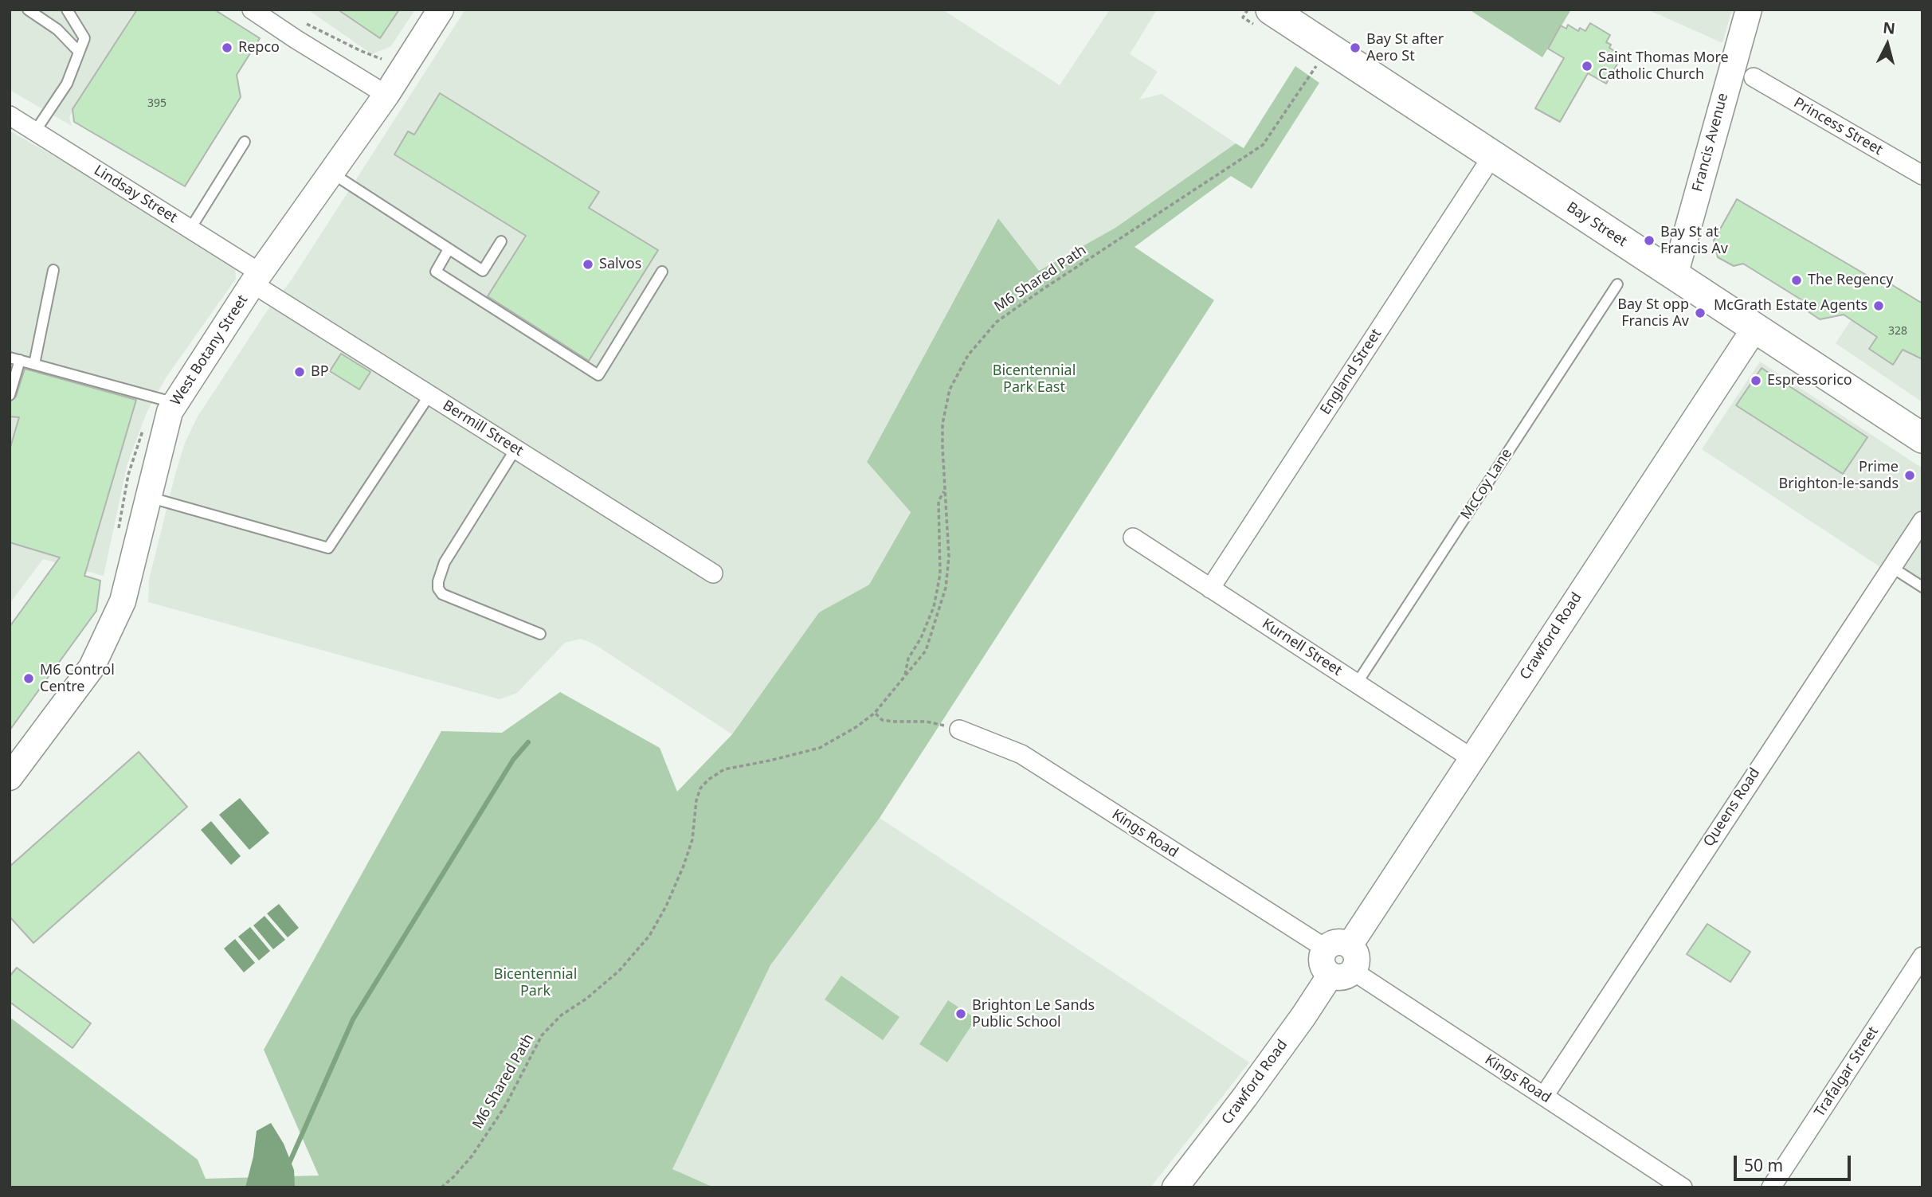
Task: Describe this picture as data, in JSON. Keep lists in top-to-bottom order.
{
  "streets": {
    "main road": ["Bay Street"],
    "street": [
      "Princess Street",
      "Francis Avenue",
      "Lindsay Street",
      "West Botany Street",
      "England Street",
      "Bermill Street",
      "Crawford Road",
      "Kurnell Street",
      "Queens Road",
      "Kings Road",
      "Trafalgar Street"
    ],
    "lane": ["McCoy Lane"],
    "path": ["M6 Shared Path"]
  },
  "crossings": [
    ["Francis Avenue", "Bay Street"],
    ["Lindsay Street", "West Botany Street"],
    ["Lindsay Street", "Bermill Street"],
    ["Bay Street", "England Street"],
    ["Bay Street", "Crawford Road"],
    ["West Botany Street", "Bermill Street"],
    ["England Street", "Kurnell Street"],
    ["McCoy Lane", "Kurnell Street"],
    ["Crawford Road", "Kurnell Street"],
    ["Crawford Road", "Kings Road"],
    ["Queens Road", "Kings Road"]
  ],
  "parks": ["Bicentennial Park East", "Bicentennial Park"],
  "places": [
    "Repco",
    "Bay St after Aero St",
    "Saint Thomas More Catholic Church",
    "Bay St at Francis Av",
    "Salvos",
    "The Regency",
    "McGrath Estate Agents",
    "Bay St opp Francis Av",
    "BP",
    "Espressorico",
    "Prime Brighton-le-sands",
    "M6 Control Centre",
    "Brighton Le Sands Public School"
  ],
  "house_numbers": ["395", "328"],
  "scale_bar": "50 m",
  "north": "top"
}
